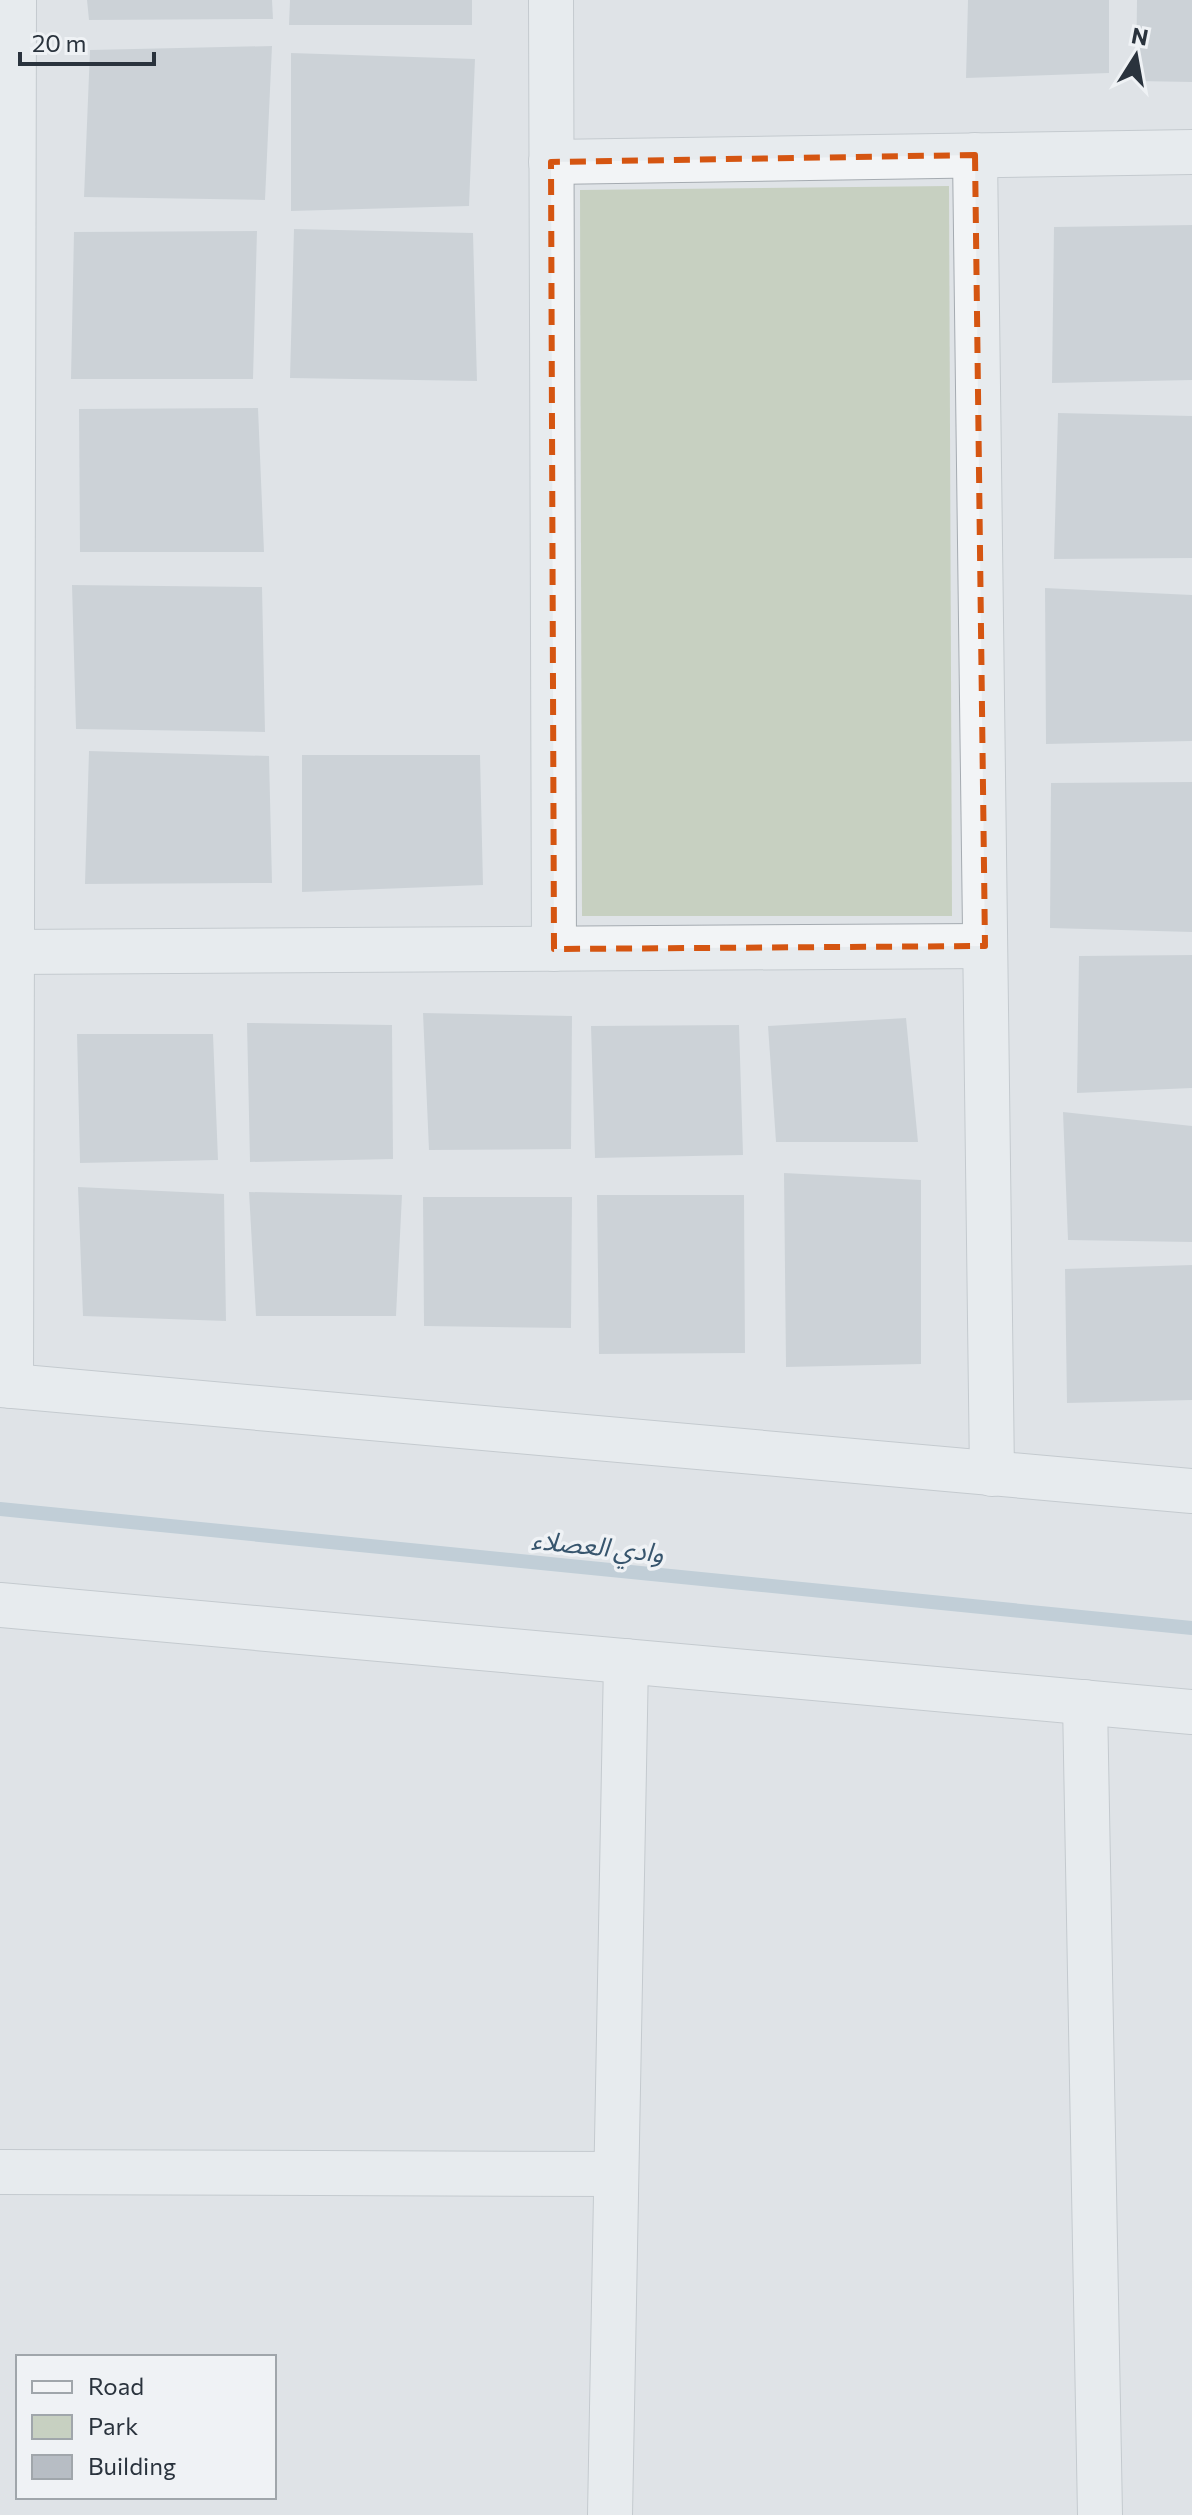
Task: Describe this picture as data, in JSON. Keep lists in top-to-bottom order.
{
  "water": ["وادي العصلاء"],
  "legend": ["Road", "Park", "Building"],
  "scale_bar": "20 m",
  "north": "top"
}
